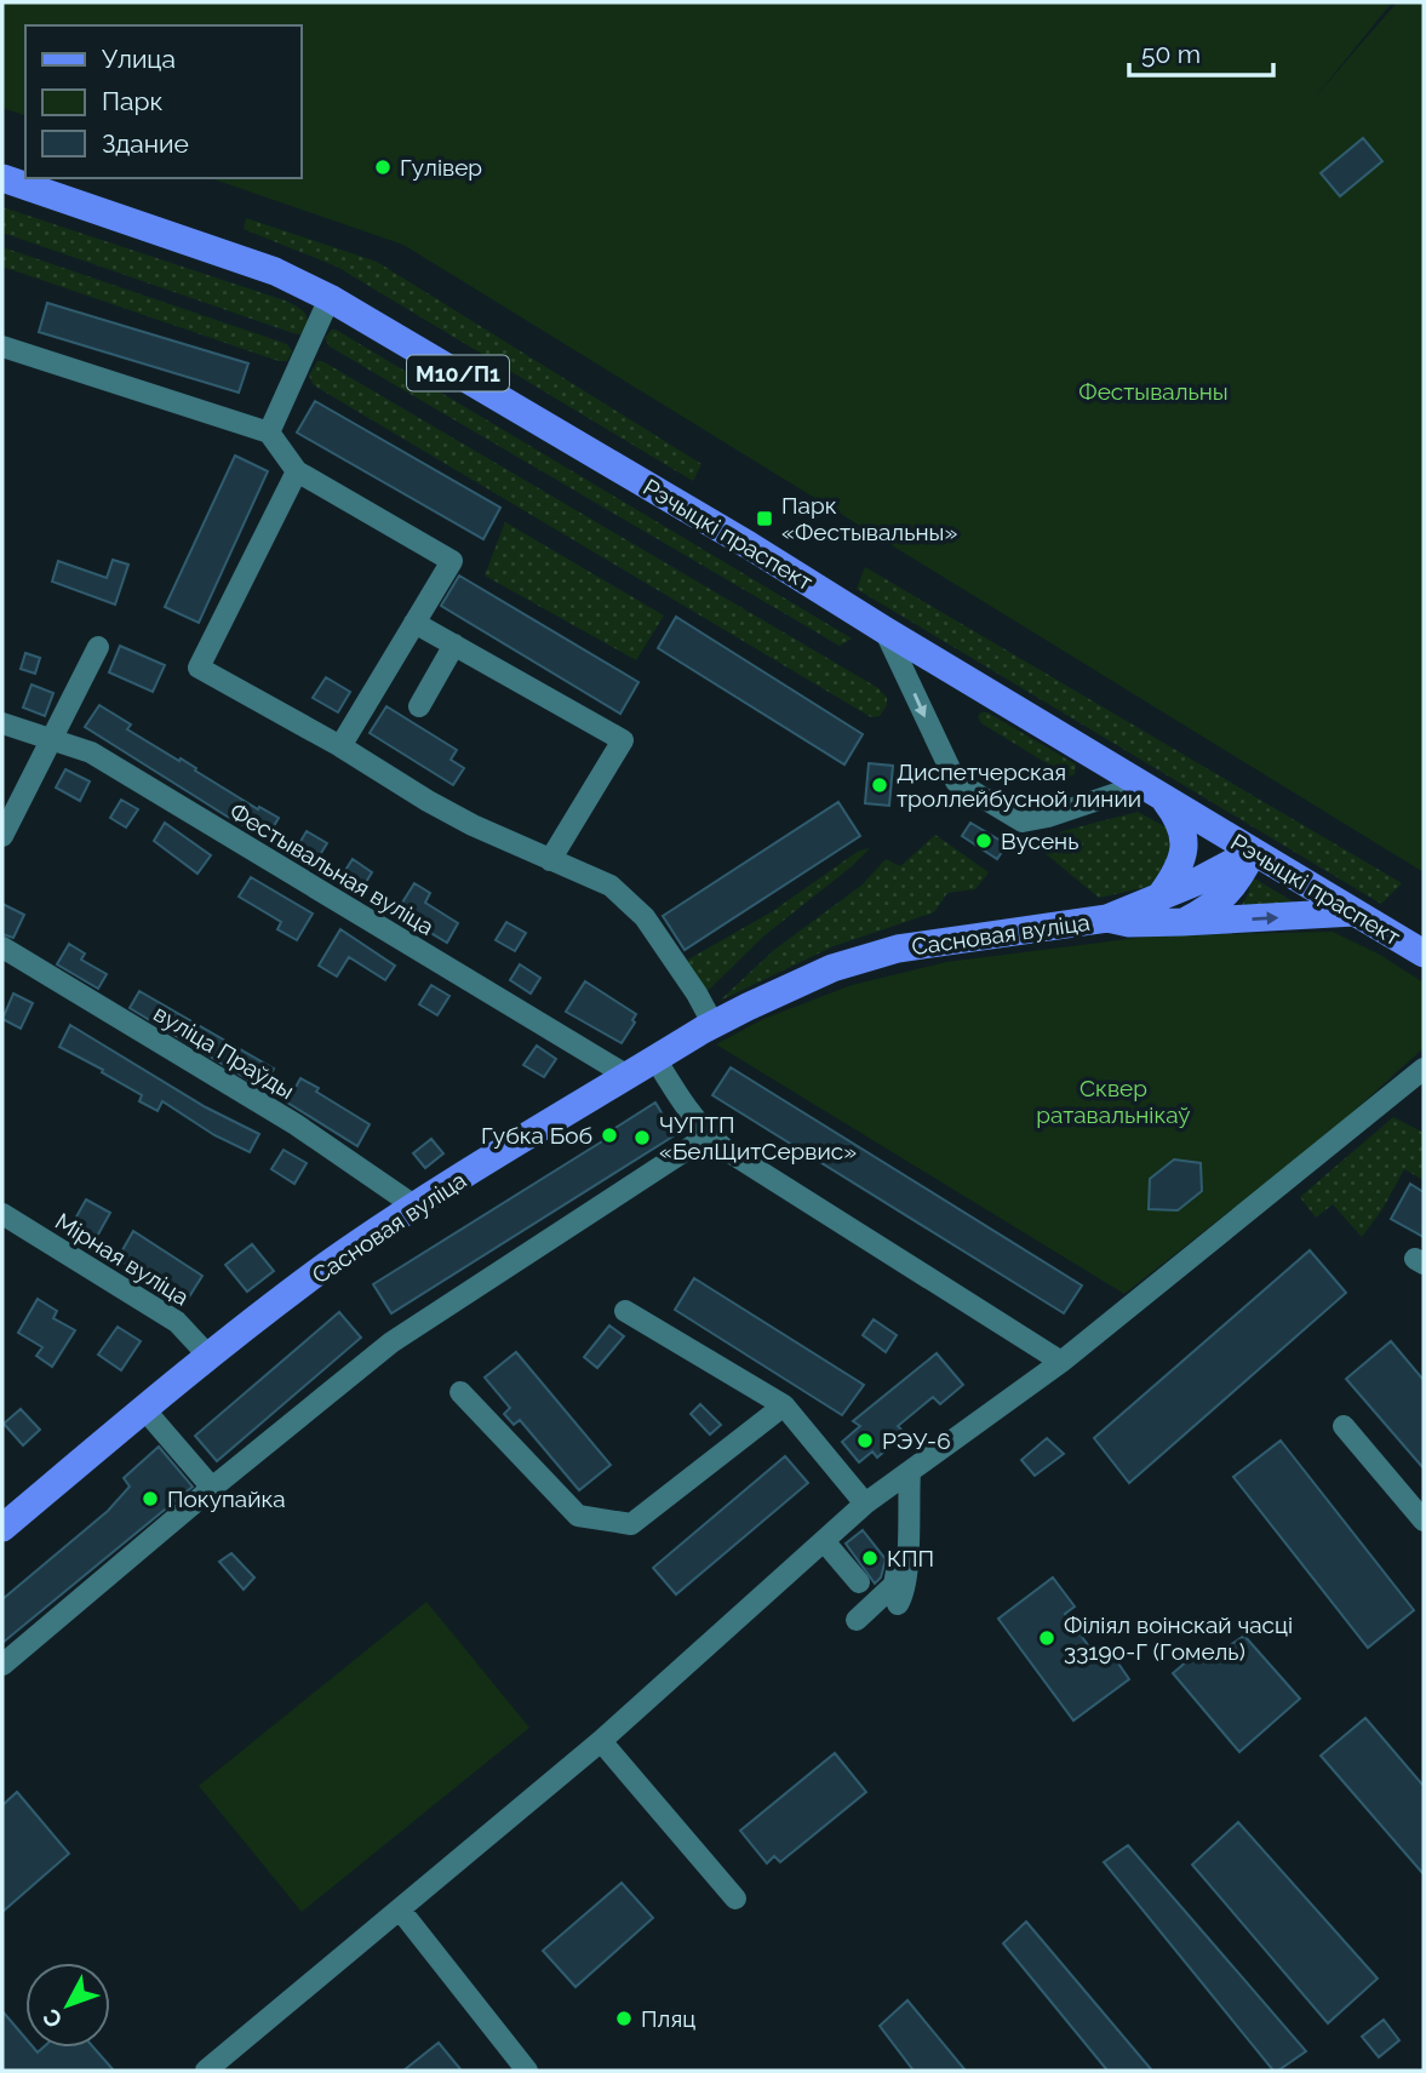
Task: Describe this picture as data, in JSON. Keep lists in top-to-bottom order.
{
  "streets": {
    "main road": ["М10/П1", "Рэчыцкі праспект", "Сасновая вуліца"],
    "street": ["Фестывальная вуліца", "вуліца Праўды", "Мірная вуліца"]
  },
  "crossings": [
    ["Рэчыцкі праспект", "Сасновая вуліца"],
    ["Фестывальная вуліца", "Сасновая вуліца"],
    ["Сасновая вуліца", "вуліца Праўды"],
    ["Сасновая вуліца", "Мірная вуліца"]
  ],
  "parks": ["Фестывальны", "Сквер ратавальнікаў"],
  "places": {
    "other": [
      "Гулівер",
      "Диспетчерская троллейбусной линии",
      "Вусень",
      "Губка Боб",
      "ЧУПТП «БелЩитСервис»",
      "РЭУ-6",
      "Покупайка",
      "КПП",
      "Філіял воінскай часці 33190-Г (Гомель)",
      "Пляц"
    ],
    "transit": ["Парк «Фестывальны»"]
  },
  "legend": ["Улица", "Парк", "Здание"],
  "scale_bar": "50 m",
  "north": "bottom left"
}
